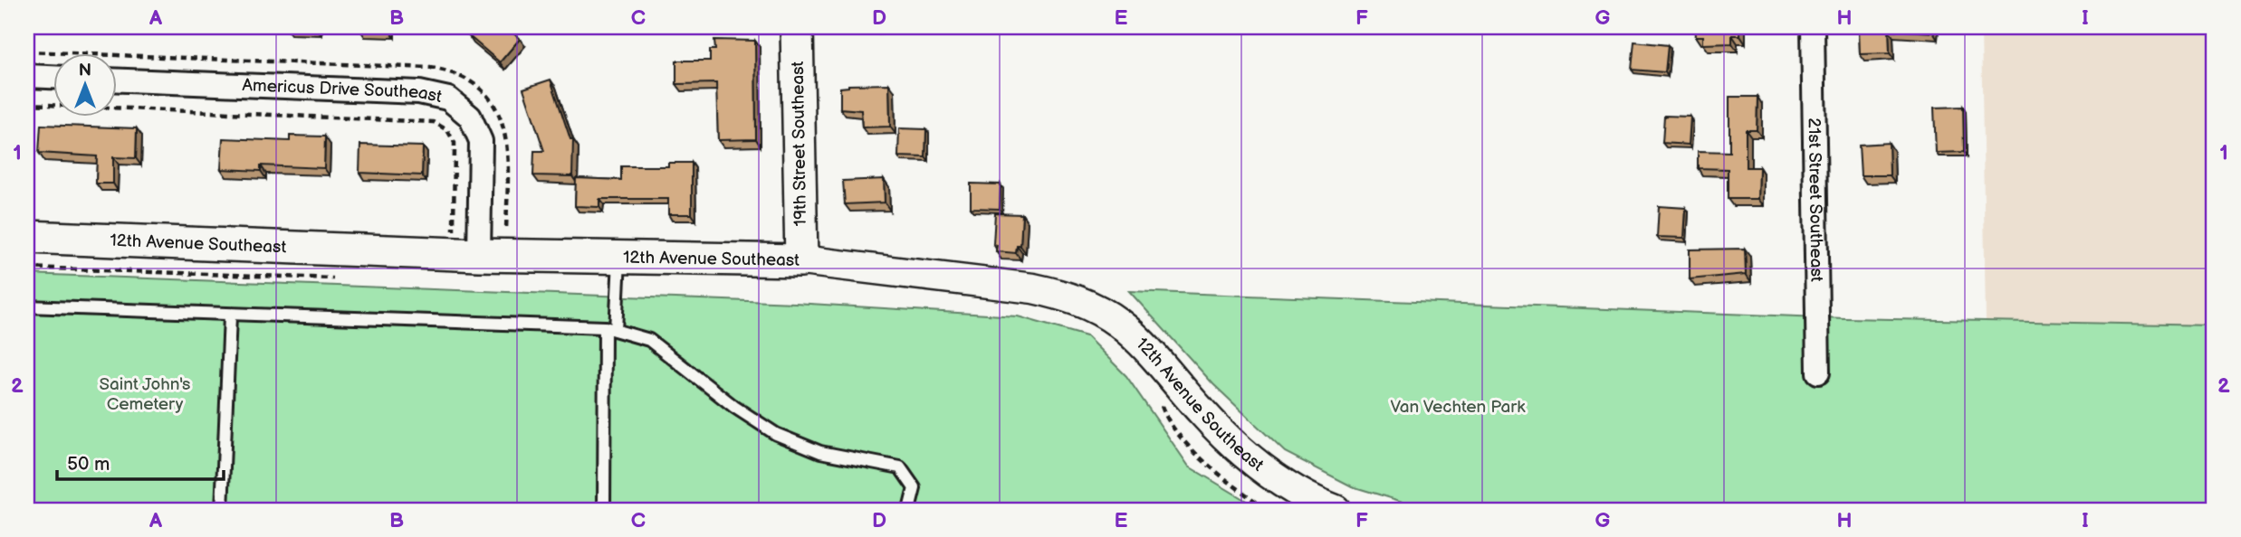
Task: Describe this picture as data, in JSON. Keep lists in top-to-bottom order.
{
  "streets": {
    "main road": ["19th Street Southeast", "12th Avenue Southeast"],
    "street": ["Americus Drive Southeast", "21st Street Southeast"]
  },
  "crossings": [
    ["Americus Drive Southeast", "12th Avenue Southeast"],
    ["19th Street Southeast", "12th Avenue Southeast"]
  ],
  "parks": ["Saint John's Cemetery", "Van Vechten Park"],
  "scale_bar": "50 m",
  "north": "top",
  "grid": {
    "columns": [
      "A",
      "B",
      "C",
      "D",
      "E",
      "F",
      "G",
      "H",
      "I"
    ],
    "rows": ["1", "2"]
  }
}
